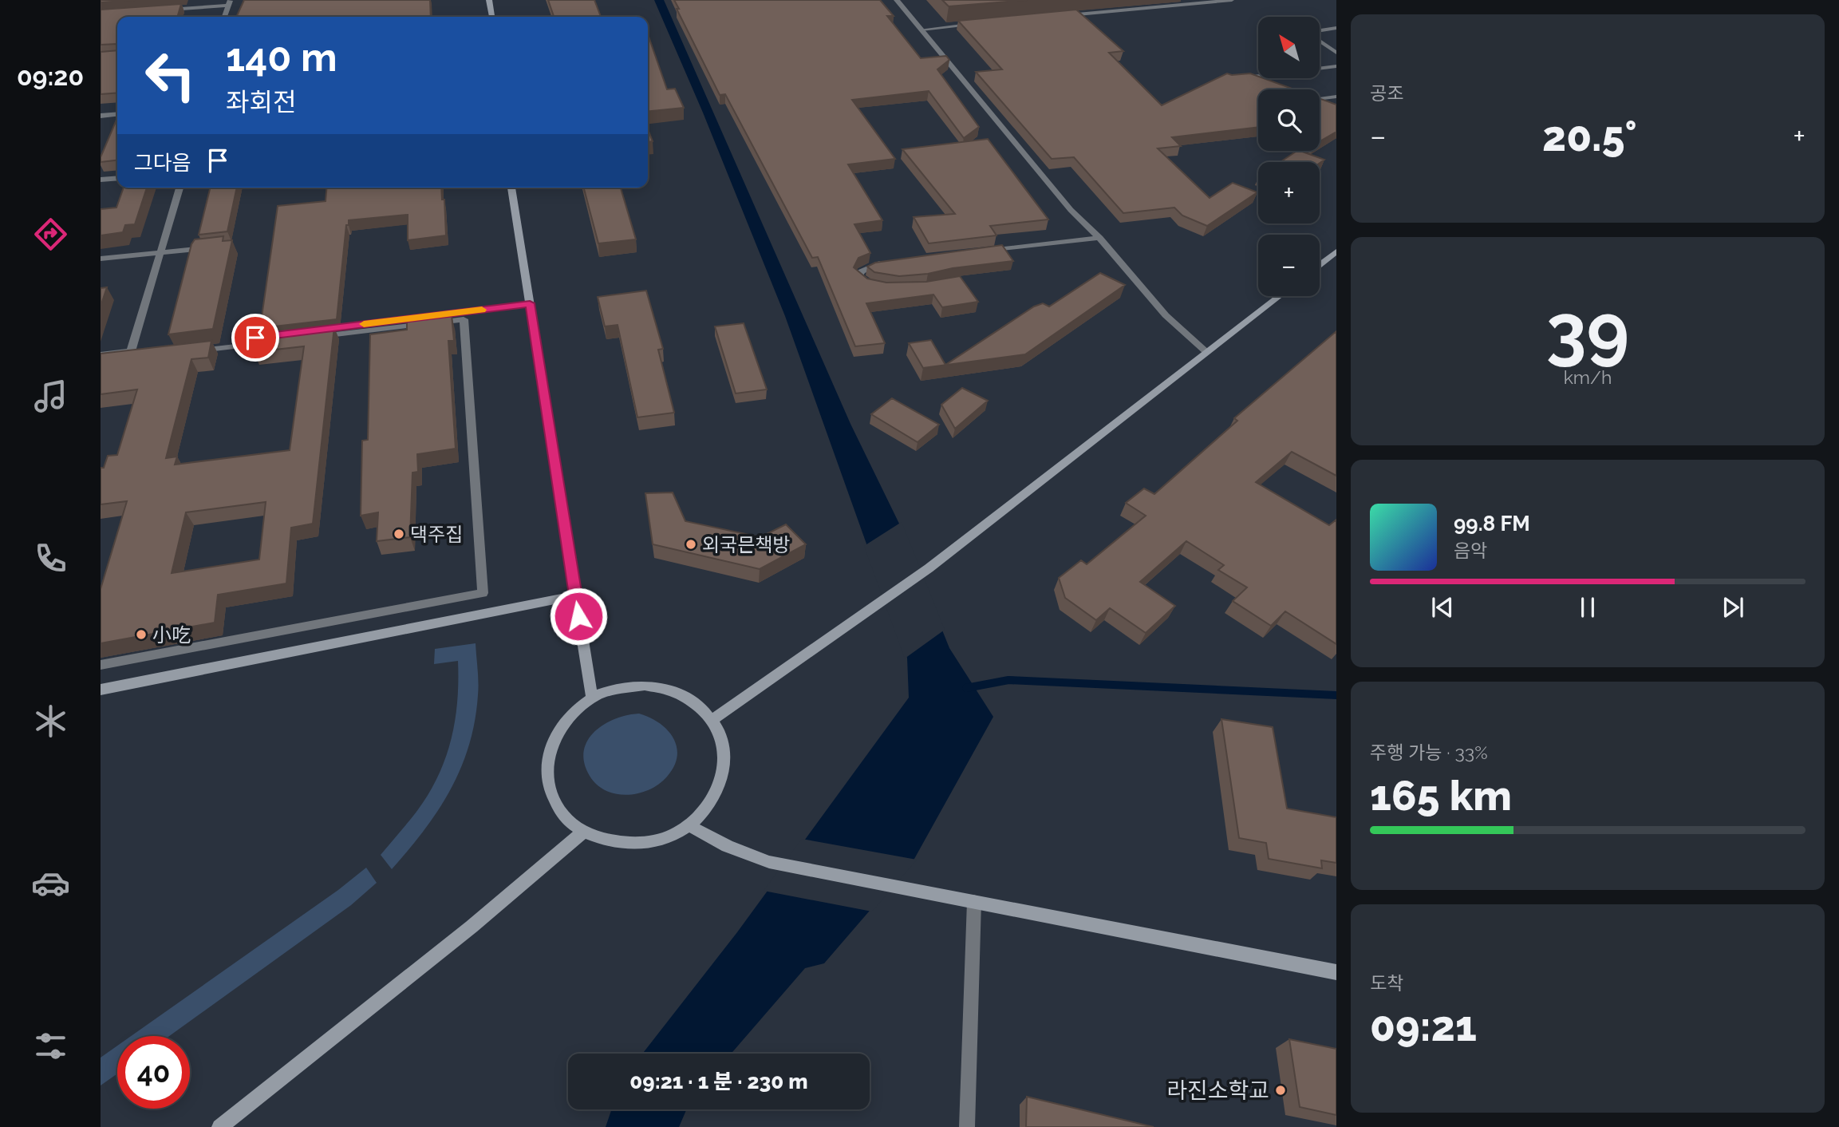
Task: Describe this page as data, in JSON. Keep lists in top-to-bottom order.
{
  "places": [
    "댁주집",
    "외국믄책방",
    "小吃",
    "라진소학교"
  ],
  "north": "top left",
  "page": {
    "tabs": "09:20",
    "tile": [
      "공조",
      ["39", "km/h"],
      ["주행 가능 · 33%", "165 km"],
      ["도착", "09:21"]
    ],
    "map_buttons": ["+", "−"],
    "turn": ["140 m", "좌회전"],
    "heat": ["−", "20.5°", "+"],
    "then": "그다음",
    "song": ["99.8 FM", "음악"],
    "limit": "40",
    "trip": "09:21 · 1 분 · 230 m"
  }
}
